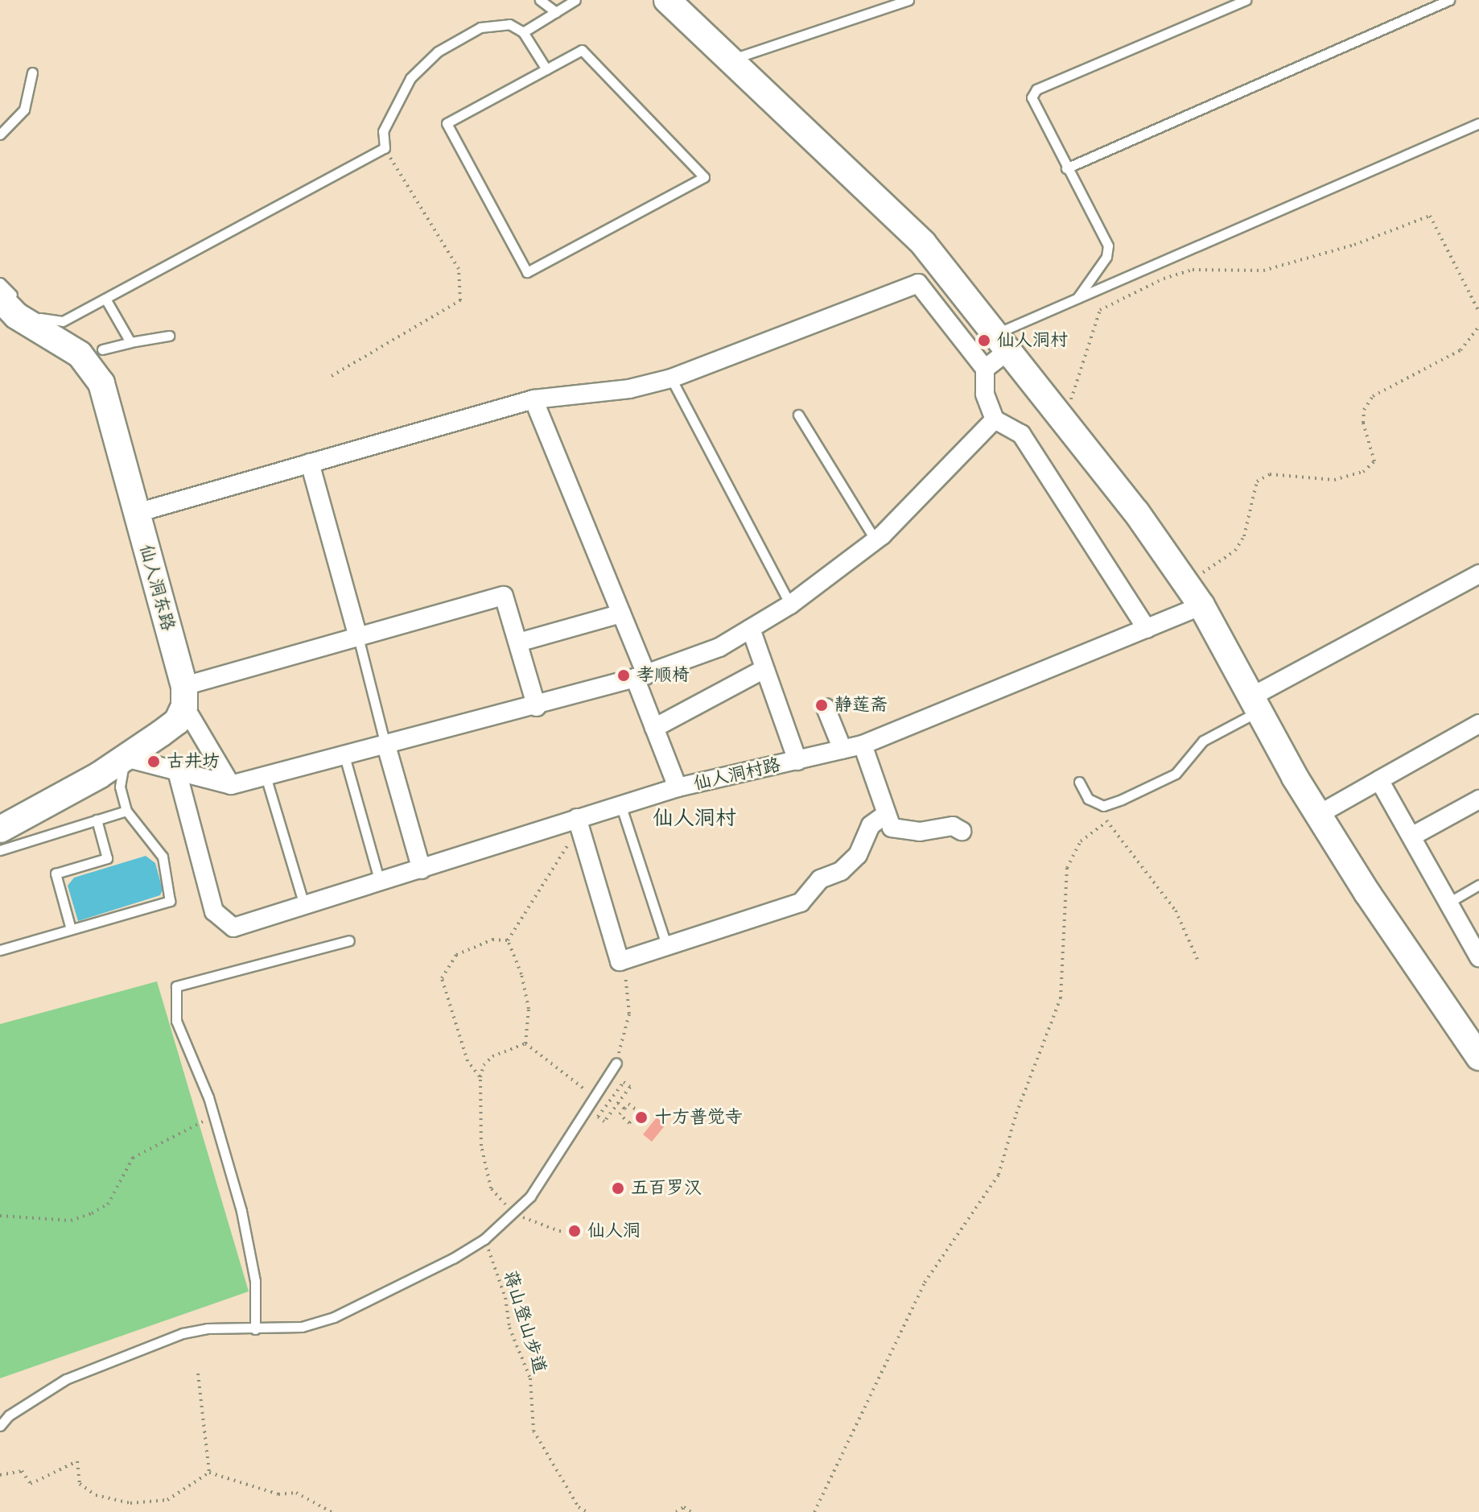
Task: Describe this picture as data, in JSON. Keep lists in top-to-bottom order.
{
  "streets": {
    "street": ["仙人洞东路", "仙人洞村路"],
    "path": ["蒋山登山步道"]
  },
  "districts": ["仙人洞村"],
  "places": [
    "仙人洞村",
    "孝顺椅",
    "静莲斋",
    "古井坊",
    "十方普觉寺",
    "五百罗汉",
    "仙人洞"
  ]
}
